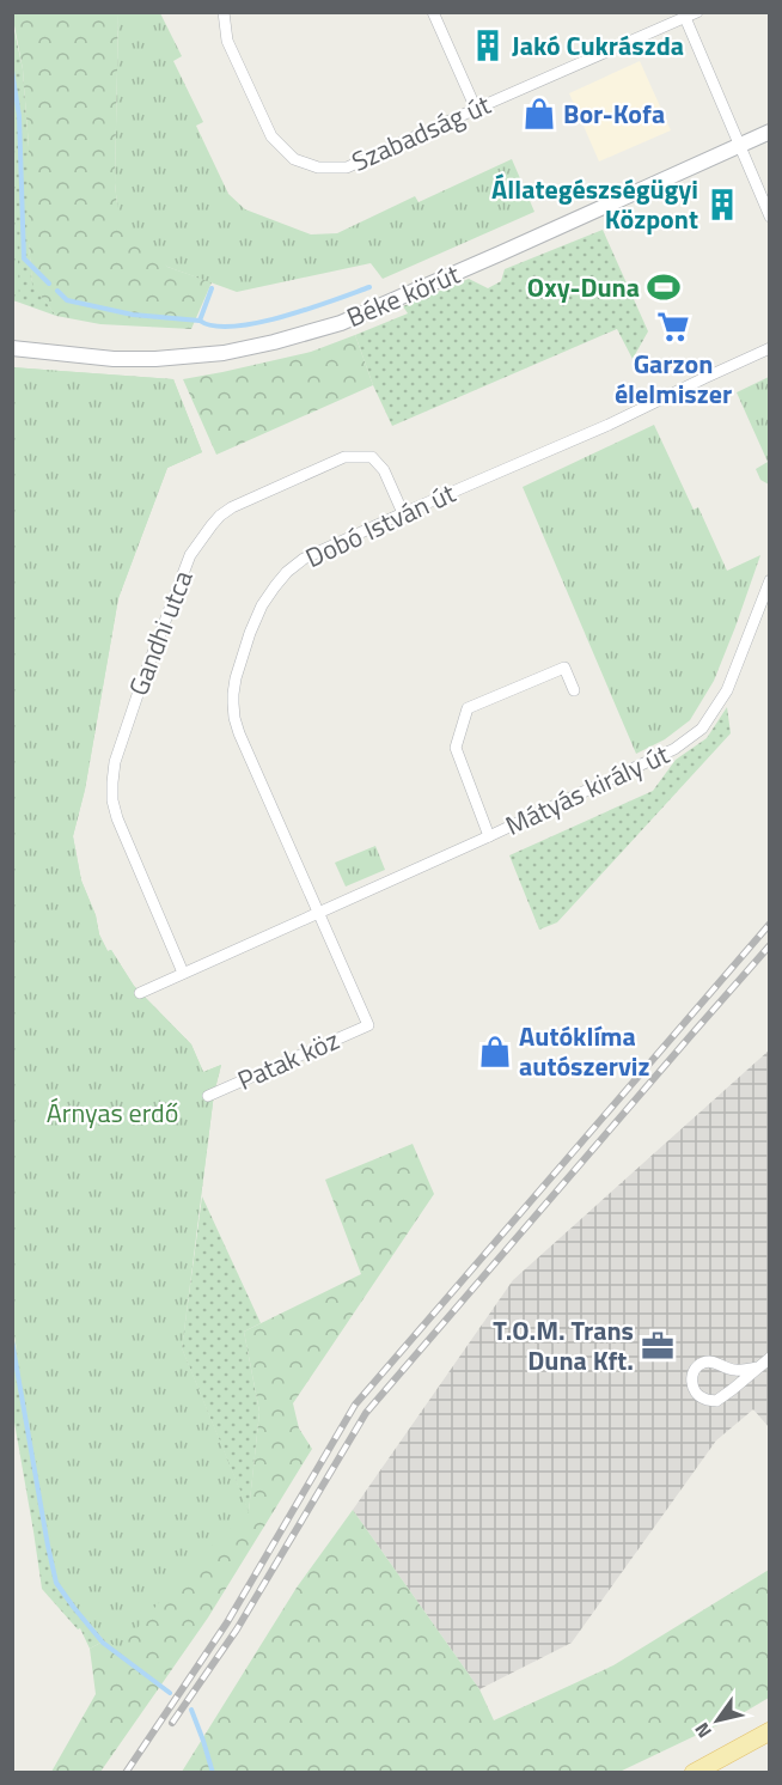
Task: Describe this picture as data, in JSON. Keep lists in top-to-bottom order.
{
  "streets": {
    "street": [
      "Szabadság út",
      "Béke körút",
      "Dobó István út",
      "Gandhi utca",
      "Mátyás király út",
      "Patak köz"
    ]
  },
  "crossings": [
    ["Dobó István út", "Gandhi utca"],
    ["Dobó István út", "Mátyás király út"],
    ["Dobó István út", "Patak köz"]
  ],
  "parks": ["Árnyas erdő"],
  "places": {
    "building": ["Jakó Cukrászda", "Állategészségügyi Központ"],
    "shop": ["Bor-Kofa", "Autóklíma autószerviz"],
    "sports": ["Oxy-Duna"],
    "supermarket": ["Garzon élelmiszer"],
    "office": ["T.O.M. Trans Duna Kft."]
  },
  "north": "bottom left"
}
